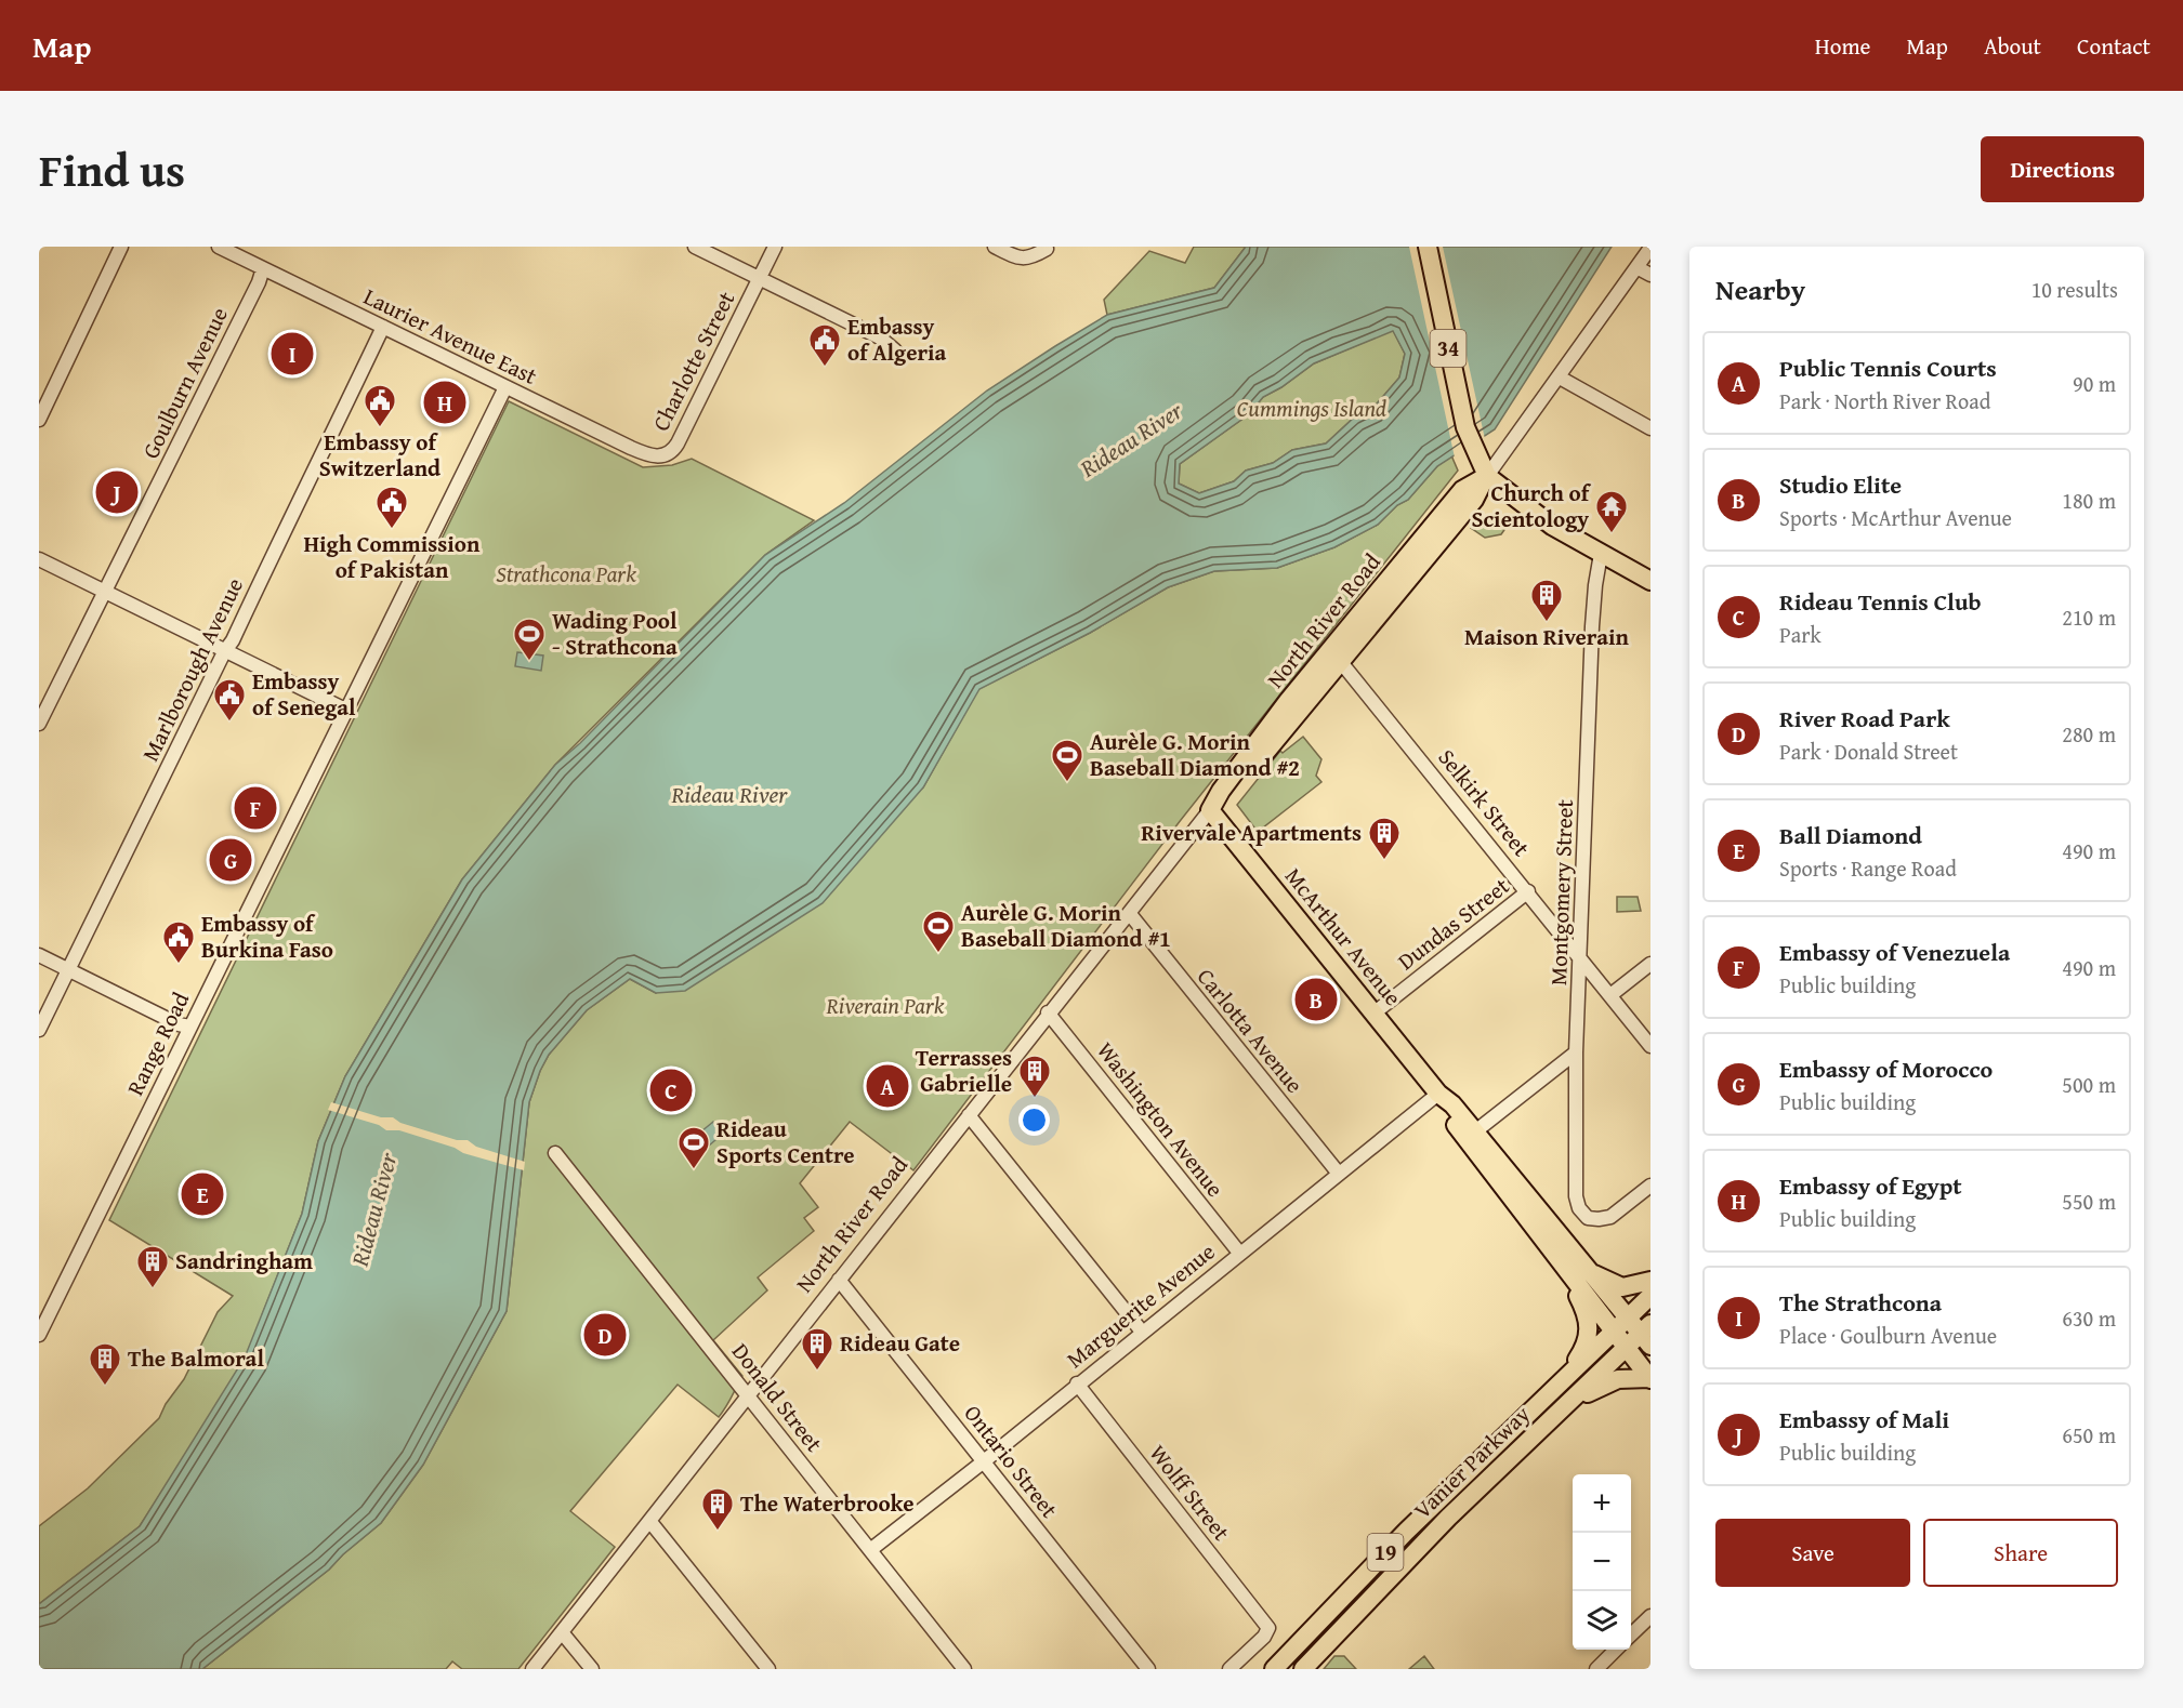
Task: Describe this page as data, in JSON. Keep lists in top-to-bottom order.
{
  "streets": {
    "main road": [
      "34",
      "North River Road",
      "McArthur Avenue",
      "Vanier Parkway",
      "19"
    ],
    "street": [
      "Laurier Avenue East",
      "Charlotte Street",
      "Goulburn Avenue",
      "Marlborough Avenue",
      "Selkirk Street",
      "Montgomery Street",
      "Dundas Street",
      "Carlotta Avenue",
      "Range Road",
      "Washington Avenue",
      "Marguerite Avenue",
      "Donald Street",
      "Ontario Street",
      "Wolff Street"
    ]
  },
  "crossings": [
    ["Laurier Avenue East", "Charlotte Street"],
    ["Laurier Avenue East", "Goulburn Avenue"],
    ["Laurier Avenue East", "Marlborough Avenue"],
    ["Laurier Avenue East", "Range Road"],
    ["34", "North River Road"],
    ["34", "Montgomery Street"],
    ["North River Road", "Selkirk Street"],
    ["North River Road", "McArthur Avenue"],
    ["North River Road", "Carlotta Avenue"],
    ["North River Road", "Washington Avenue"],
    ["North River Road", "Donald Street"],
    ["North River Road", "Ontario Street"],
    ["Selkirk Street", "Montgomery Street"],
    ["Selkirk Street", "Dundas Street"],
    ["Dundas Street", "McArthur Avenue"],
    ["McArthur Avenue", "Marguerite Avenue"],
    ["McArthur Avenue", "Vanier Parkway"],
    ["McArthur Avenue", "19"],
    ["Carlotta Avenue", "Marguerite Avenue"],
    ["Washington Avenue", "Marguerite Avenue"],
    ["Marguerite Avenue", "Donald Street"],
    ["Marguerite Avenue", "Ontario Street"],
    ["Marguerite Avenue", "Wolff Street"]
  ],
  "water": ["Rideau River"],
  "parks": ["Cummings Island", "Strathcona Park", "Riverain Park"],
  "places": {
    "public building": [
      "Embassy of Algeria",
      "Embassy of Switzerland",
      "High Commission of Pakistan",
      "Embassy of Senegal",
      "Embassy of Burkina Faso"
    ],
    "temple": ["Church of Scientology"],
    "building": [
      "Maison Riverain",
      "Rivervale Apartments",
      "Terrasses Gabrielle",
      "Sandringham",
      "Rideau Gate",
      "The Balmoral",
      "The Waterbrooke"
    ],
    "sports": [
      "Wading Pool - Strathcona",
      "Aurèle G. Morin Baseball Diamond #2",
      "Aurèle G. Morin Baseball Diamond #1",
      "Rideau Sports Centre"
    ]
  },
  "page": {
    "header": "Map",
    "nav": [
      "Home",
      "Map",
      "About",
      "Contact"
    ],
    "title": "Find us",
    "buttons": [
      "Directions",
      ["Save", "Share"]
    ],
    "heading": ["Nearby", "10 results"],
    "pins": [
      "I",
      "H",
      "J",
      "F",
      "G",
      "B",
      "A",
      "C",
      "E",
      "D"
    ],
    "list": [
      {
        "mark": "A",
        "name": "Public Tennis Courts",
        "note": "Park · North River Road",
        "value": "90 m"
      },
      {
        "mark": "B",
        "name": "Studio Elite",
        "note": "Sports · McArthur Avenue",
        "value": "180 m"
      },
      {
        "mark": "C",
        "name": "Rideau Tennis Club",
        "note": "Park",
        "value": "210 m"
      },
      {
        "mark": "D",
        "name": "River Road Park",
        "note": "Park · Donald Street",
        "value": "280 m"
      },
      {
        "mark": "E",
        "name": "Ball Diamond",
        "note": "Sports · Range Road",
        "value": "490 m"
      },
      {
        "mark": "F",
        "name": "Embassy of Venezuela",
        "note": "Public building",
        "value": "490 m"
      },
      {
        "mark": "G",
        "name": "Embassy of Morocco",
        "note": "Public building",
        "value": "500 m"
      },
      {
        "mark": "H",
        "name": "Embassy of Egypt",
        "note": "Public building",
        "value": "550 m"
      },
      {
        "mark": "I",
        "name": "The Strathcona",
        "note": "Place · Goulburn Avenue",
        "value": "630 m"
      },
      {
        "mark": "J",
        "name": "Embassy of Mali",
        "note": "Public building",
        "value": "650 m"
      }
    ],
    "map_buttons": ["+", "−"]
  }
}
